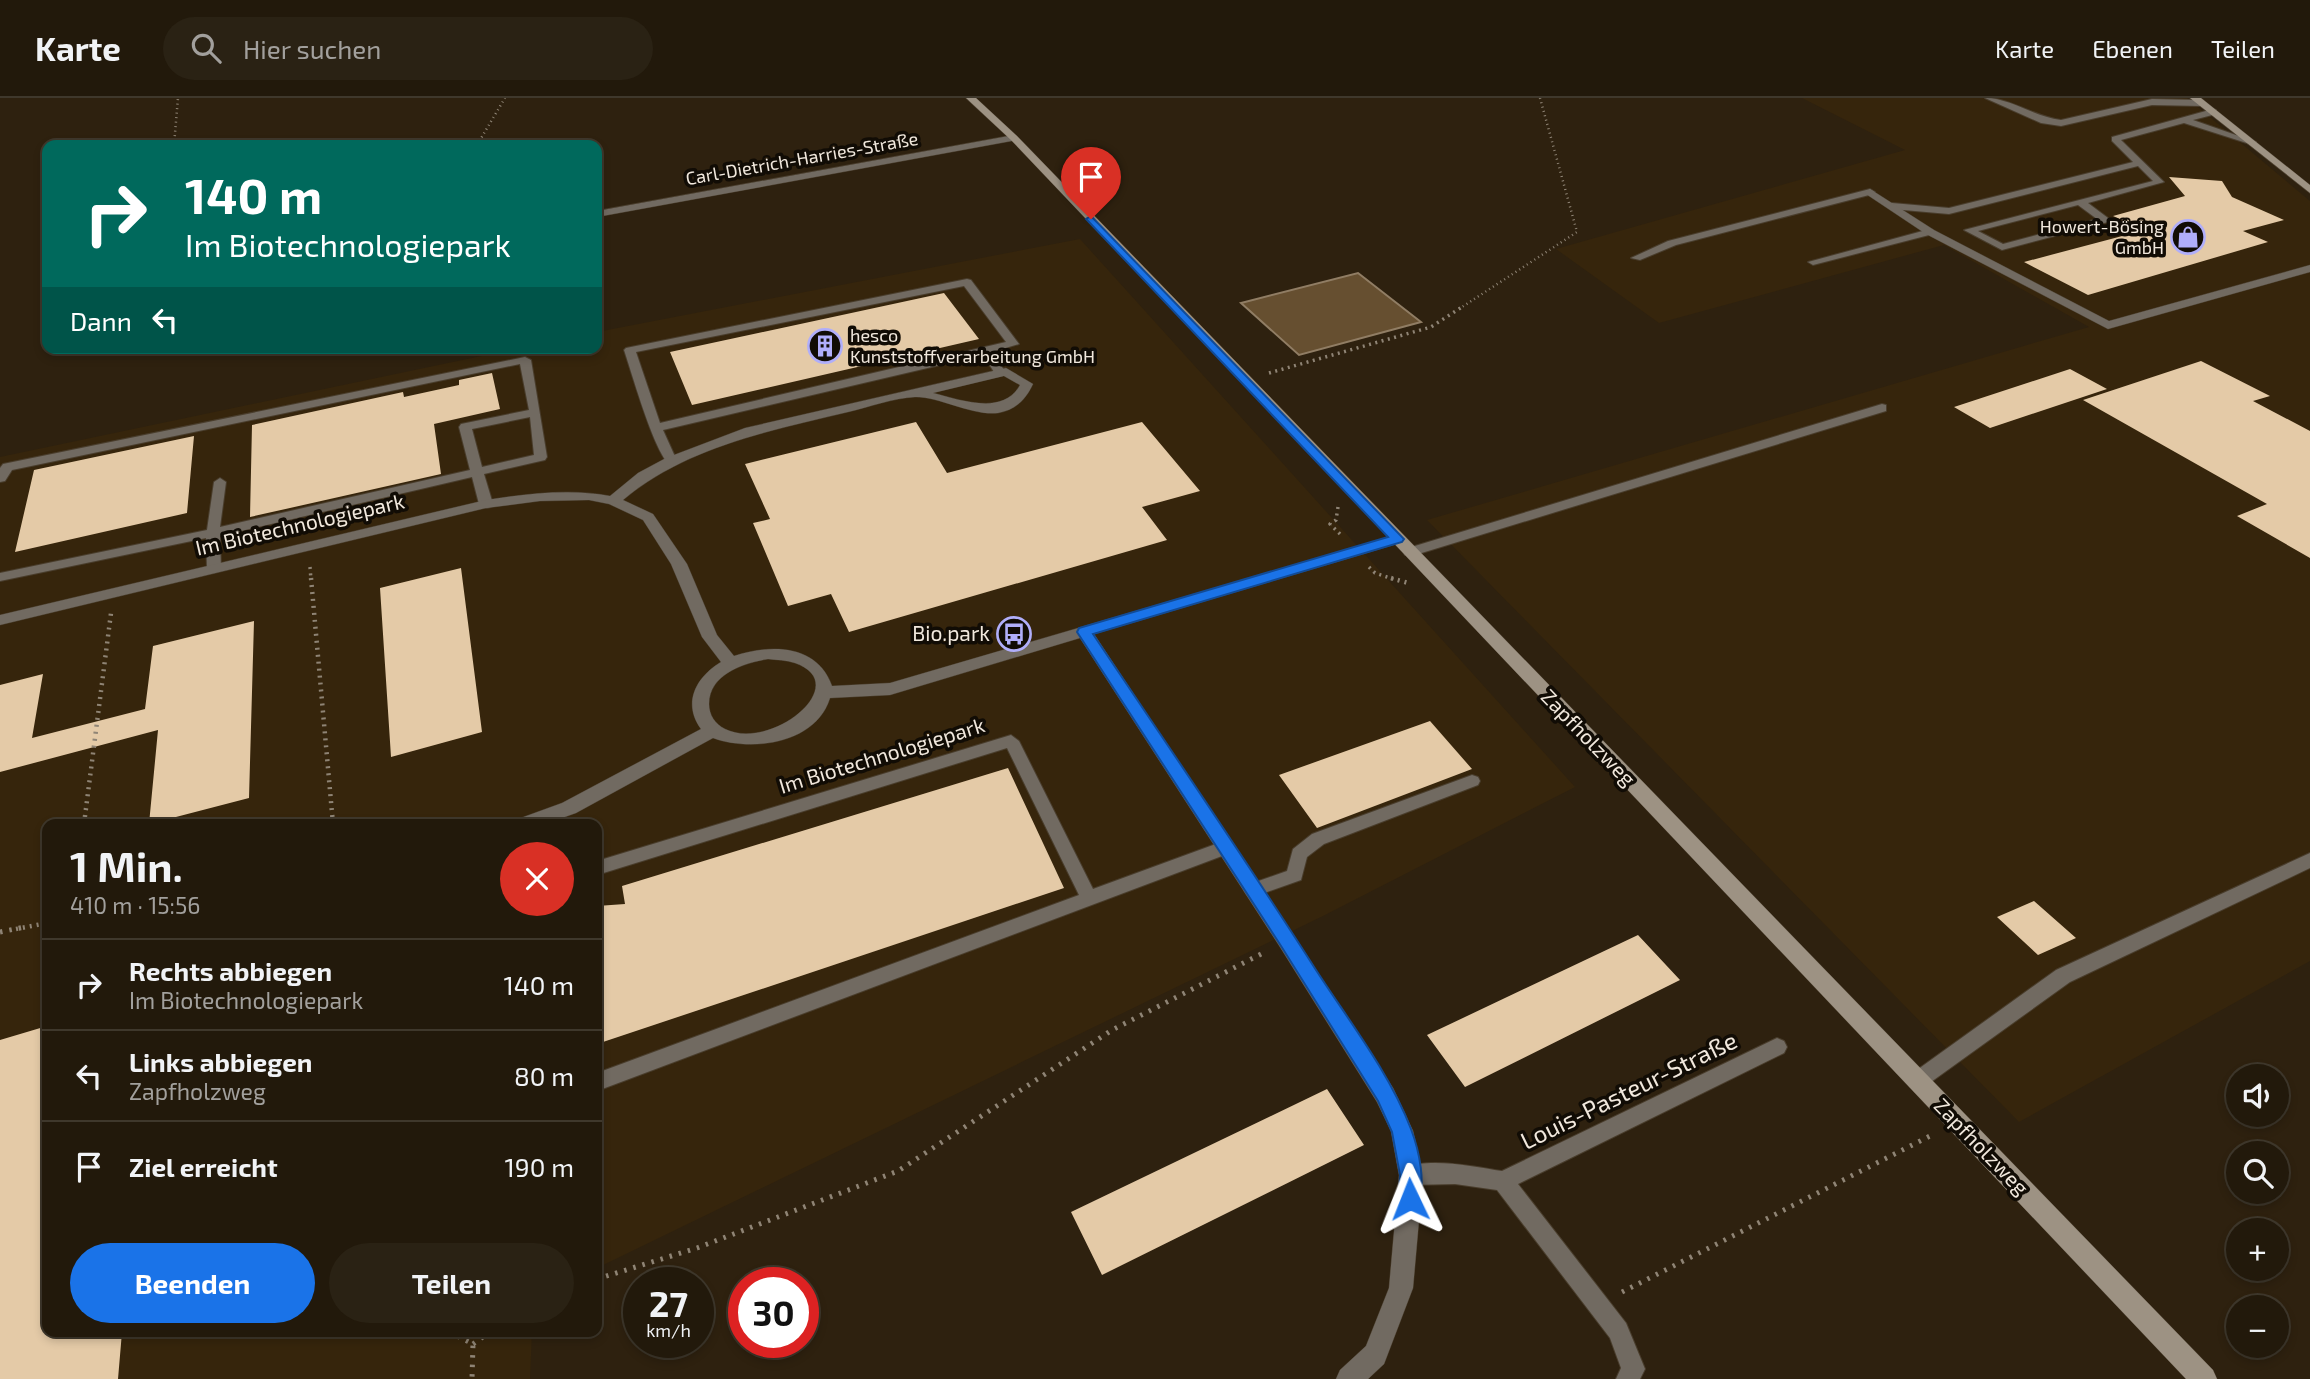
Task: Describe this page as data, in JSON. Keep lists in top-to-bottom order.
{
  "streets": {
    "street": ["Carl-Dietrich-Harries-Straße", "Im Biotechnologiepark", "Zapfholzweg"],
    "lane": ["Louis-Pasteur-Straße"]
  },
  "crossings": [
    ["Carl-Dietrich-Harries-Straße", "Zapfholzweg"]
  ],
  "places": {
    "shop": ["Howert-Bösing GmbH"],
    "building": ["hesco Kunststoffverarbeitung GmbH"],
    "bus stop": ["Bio.park"]
  },
  "page": {
    "header": "Karte",
    "search": "Hier suchen",
    "nav": ["Karte", "Ebenen", "Teilen"],
    "turn": ["140 m", "Im Biotechnologiepark"],
    "then": "Dann",
    "heading": ["1 Min.", "410 m · 15:56"],
    "list": [
      {
        "name": "Rechts abbiegen",
        "note": "Im Biotechnologiepark",
        "value": "140 m"
      },
      {
        "name": "Links abbiegen",
        "note": "Zapfholzweg",
        "value": "80 m"
      },
      {
        "name": "Ziel erreicht",
        "value": "190 m"
      }
    ],
    "map_buttons": ["+", "−"],
    "buttons": ["Beenden", "Teilen"],
    "speed": "27 km/h",
    "limit": "30"
  }
}
